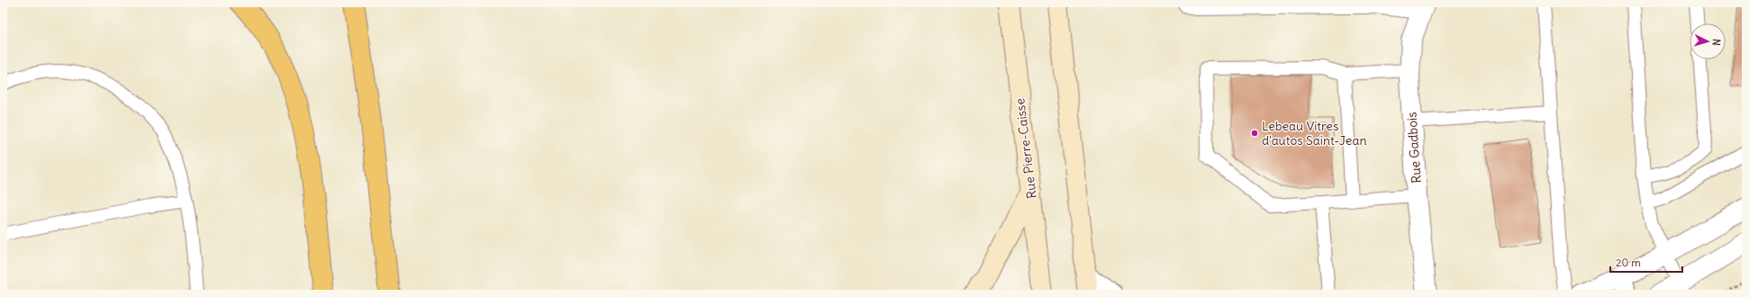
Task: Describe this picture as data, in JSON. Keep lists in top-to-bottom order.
{
  "streets": {
    "main road": ["Rue Pierre-Caisse"],
    "street": ["Rue Gadbois"]
  },
  "places": ["Lebeau Vitres d'autos Saint-Jean"],
  "scale_bar": "20 m",
  "north": "right"
}
